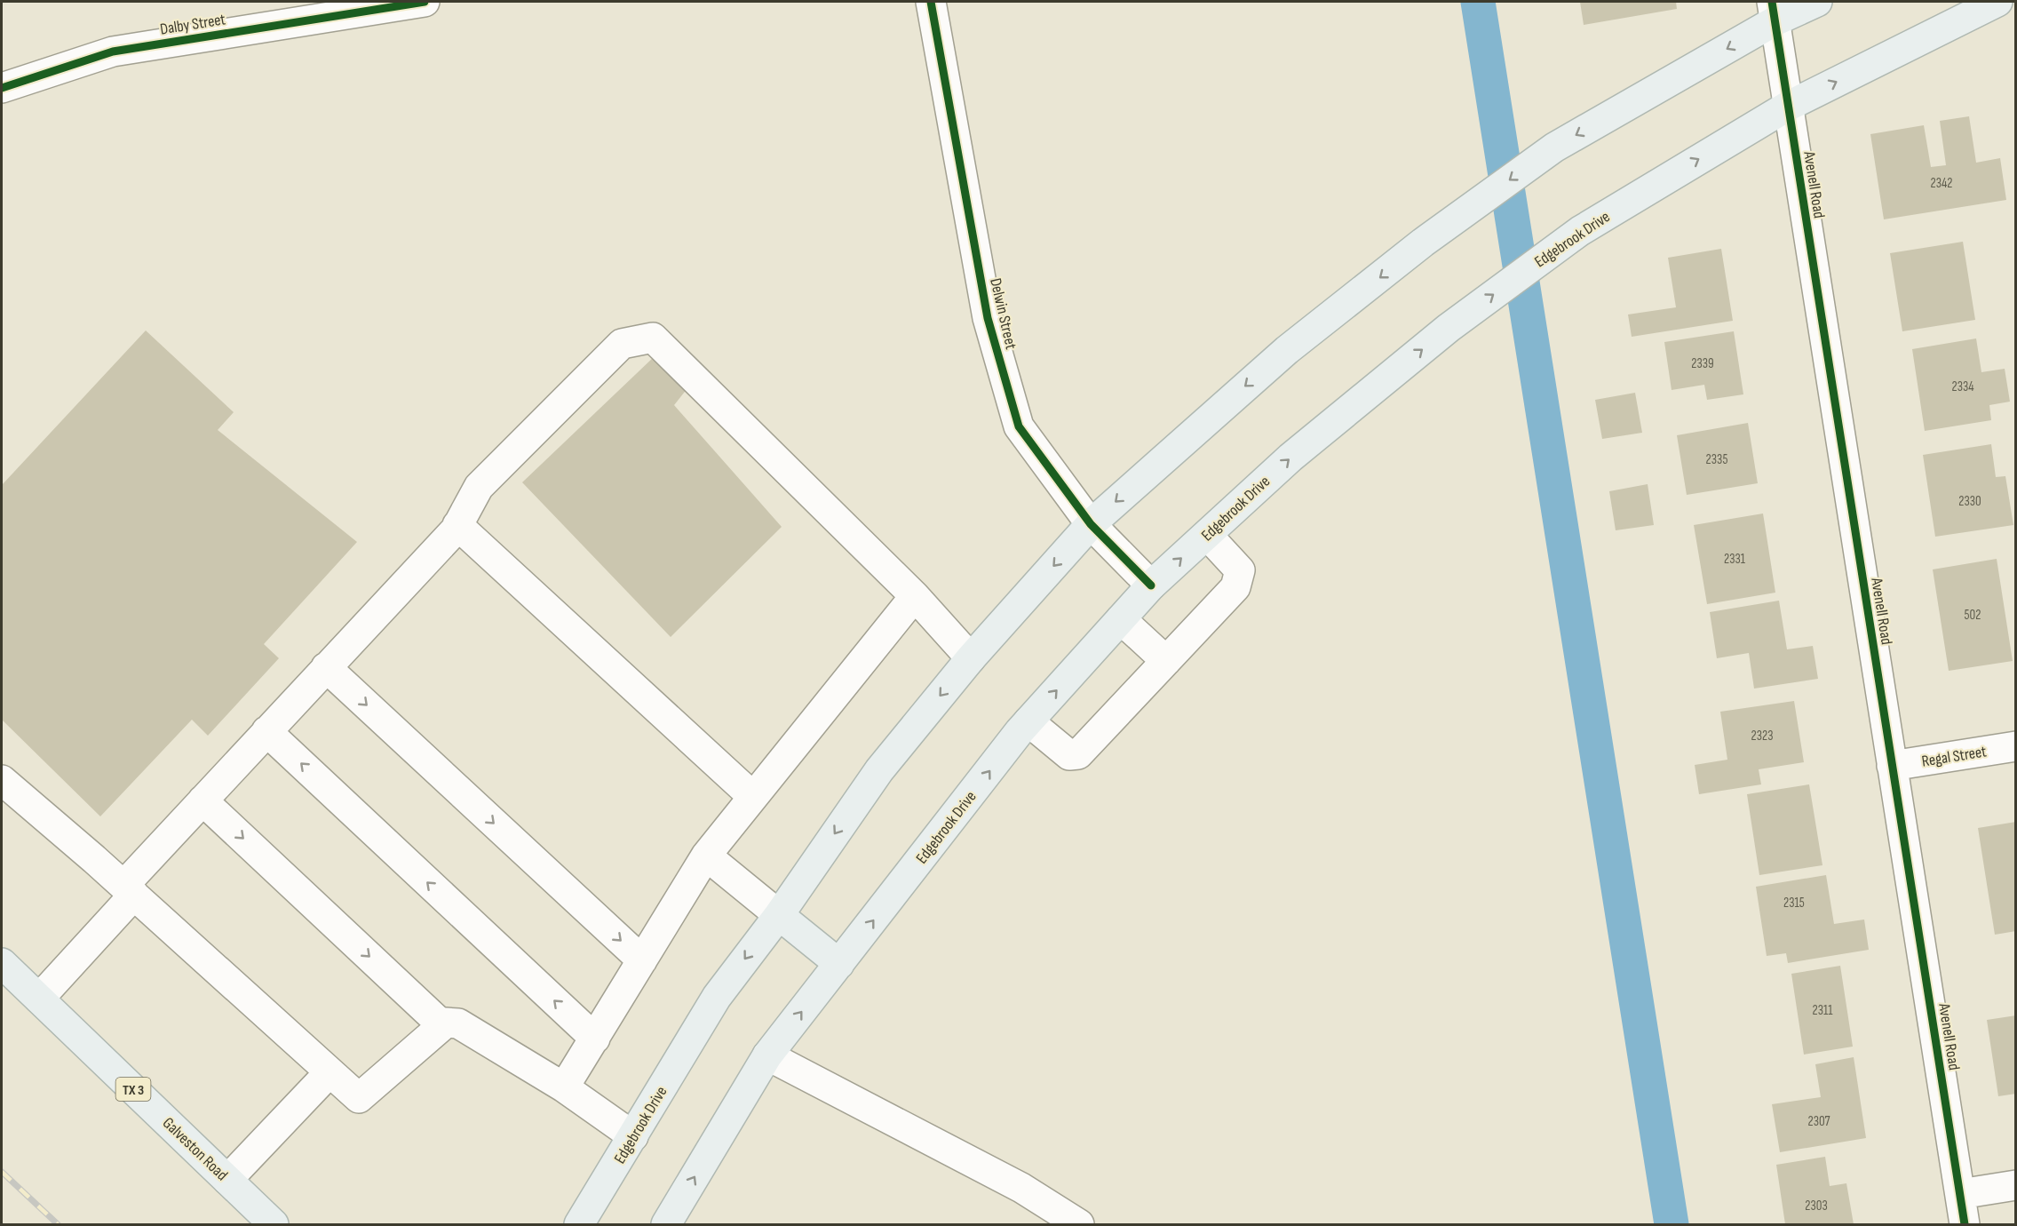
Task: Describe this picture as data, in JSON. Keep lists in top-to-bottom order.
{
  "streets": {
    "main road": ["Edgebrook Drive", "TX 3", "Galveston Road"],
    "street": [
      "Dalby Street",
      "Avenell Road",
      "Delwin Street",
      "Regal Street"
    ]
  },
  "crossings": [
    ["Avenell Road", "Edgebrook Drive"],
    ["Avenell Road", "Regal Street"],
    ["Edgebrook Drive", "Delwin Street"]
  ],
  "house_numbers": [
    "2342",
    "2339",
    "2334",
    "2335",
    "2330",
    "2331",
    "502",
    "2323",
    "2315",
    "2311",
    "2307",
    "2303"
  ]
}
